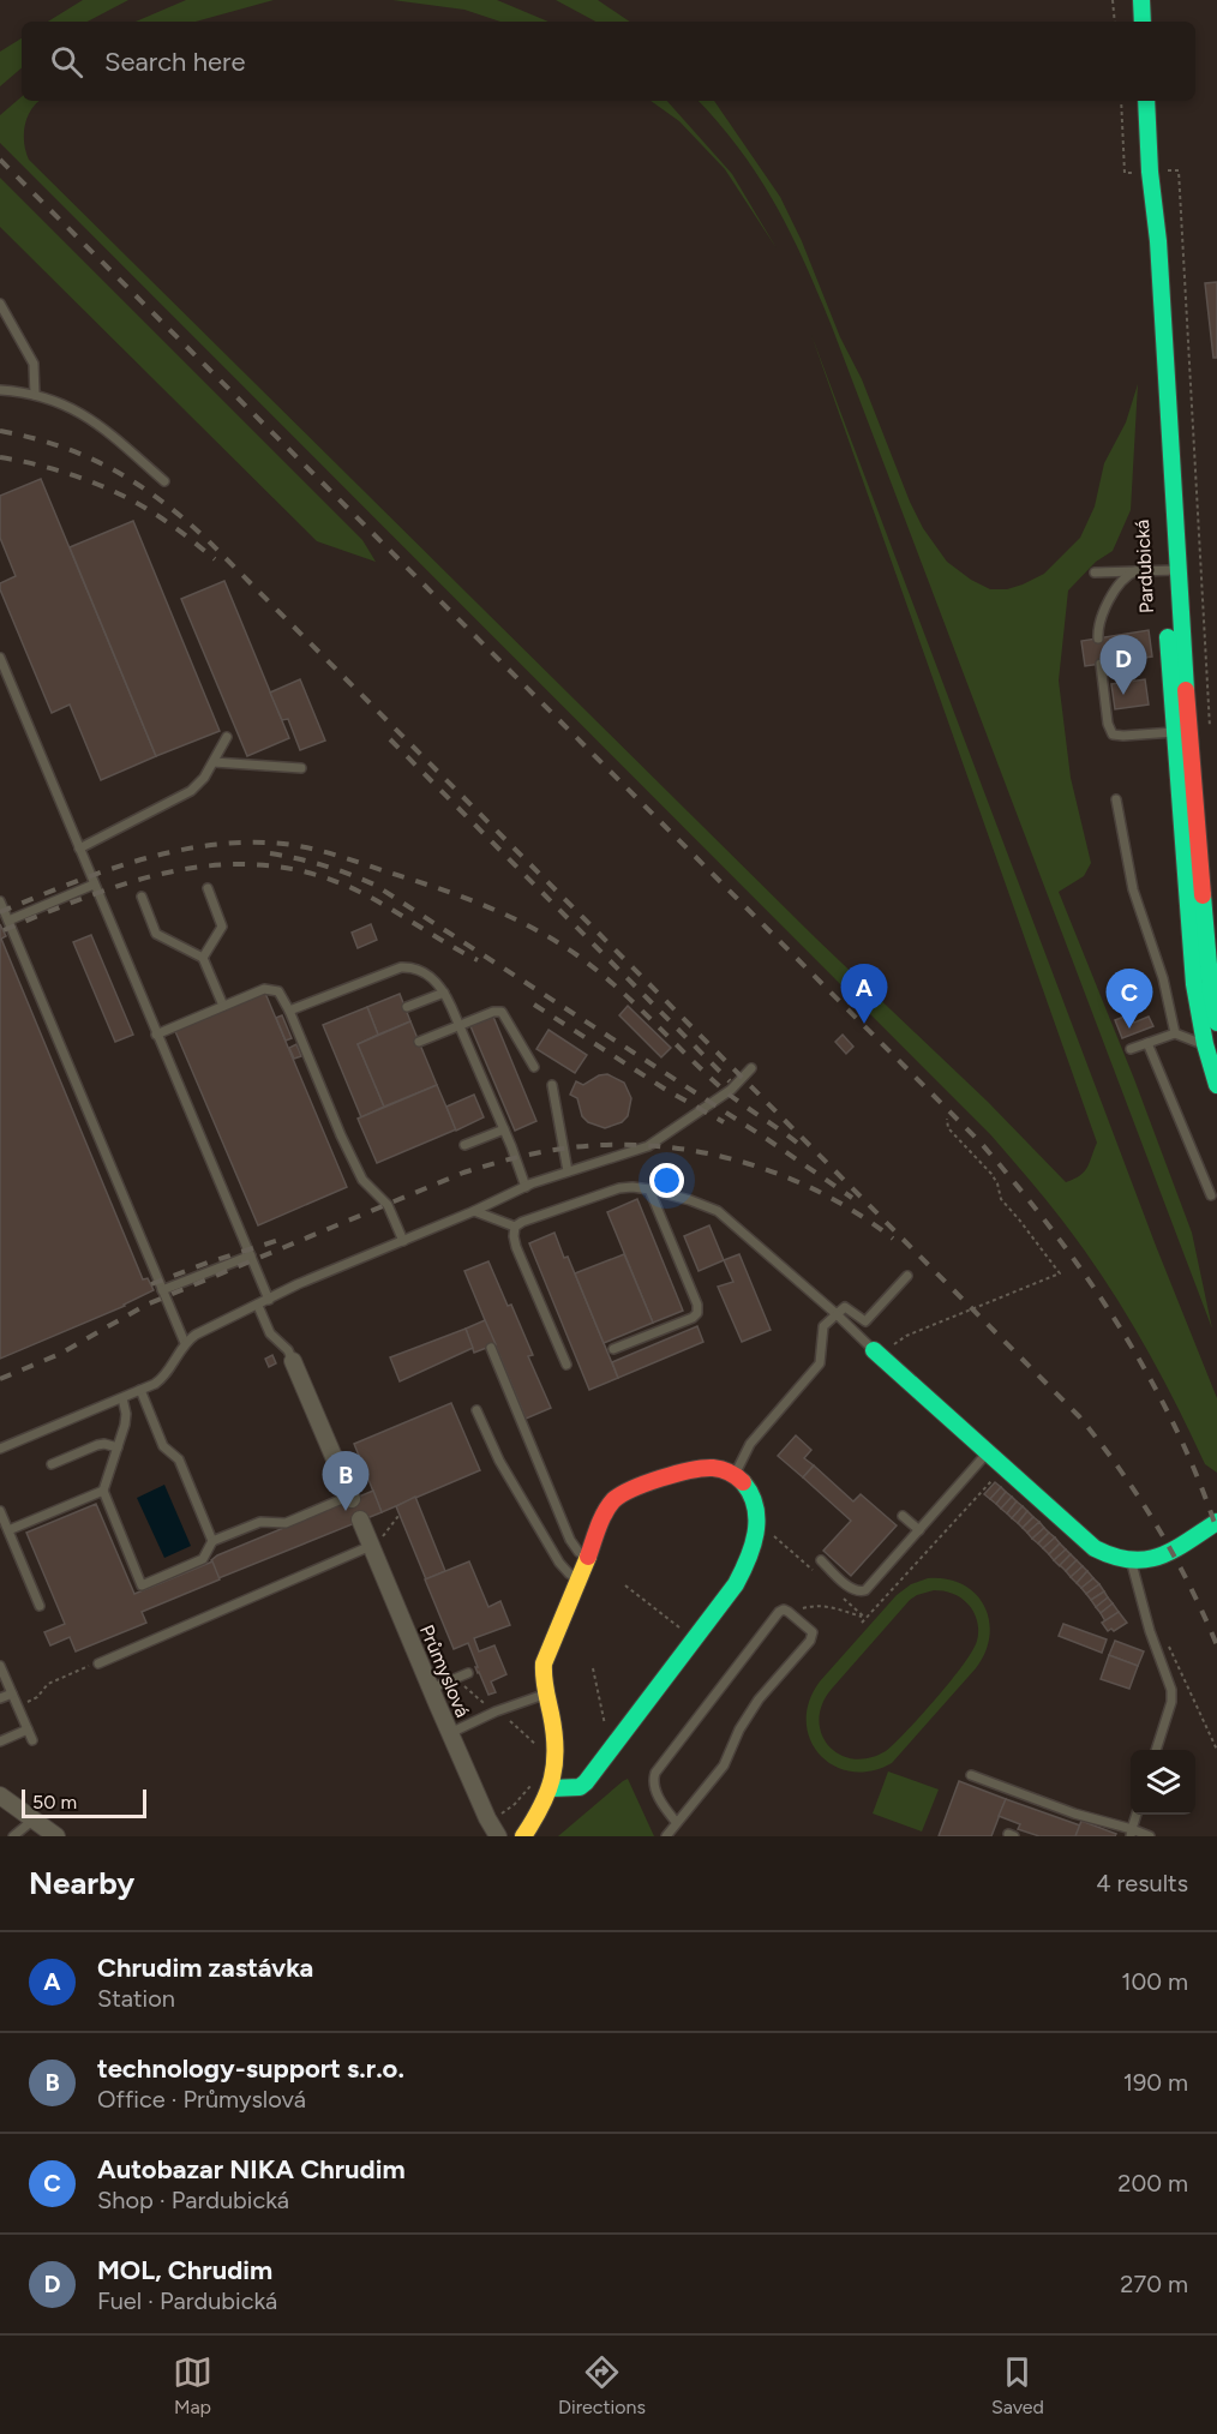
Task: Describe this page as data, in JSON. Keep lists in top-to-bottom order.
{
  "streets": {
    "main road": ["Pardubická"],
    "street": ["Průmyslová"]
  },
  "scale_bar": "50 m",
  "page": {
    "search": "Search here",
    "pins": [
      "D",
      "A",
      "C",
      "B"
    ],
    "scale": "50 m",
    "heading": ["Nearby", "4 results"],
    "list": [
      {
        "mark": "A",
        "name": "Chrudim zastávka",
        "note": "Station",
        "value": "100 m"
      },
      {
        "mark": "B",
        "name": "technology-support s.r.o.",
        "note": "Office · Průmyslová",
        "value": "190 m"
      },
      {
        "mark": "C",
        "name": "Autobazar NIKA Chrudim",
        "note": "Shop · Pardubická",
        "value": "200 m"
      },
      {
        "mark": "D",
        "name": "MOL, Chrudim",
        "note": "Fuel · Pardubická",
        "value": "270 m"
      }
    ],
    "nav": ["Map", "Directions", "Saved"]
  }
}
